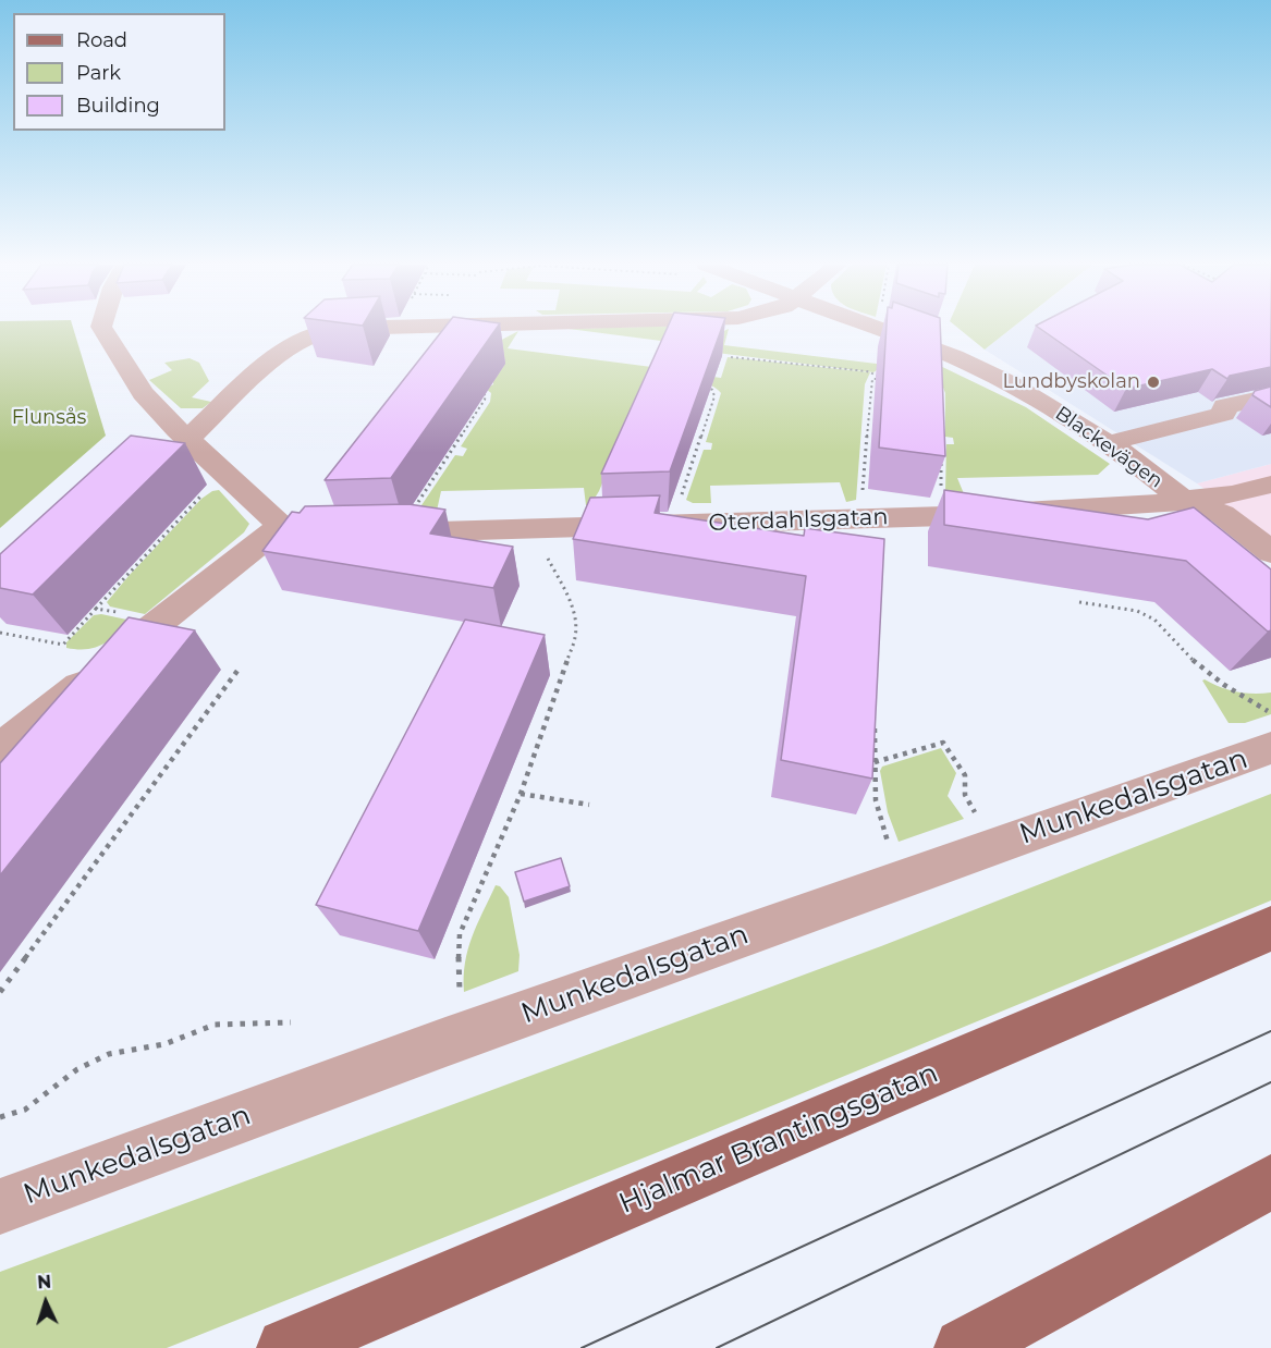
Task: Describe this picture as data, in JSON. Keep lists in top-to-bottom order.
{
  "streets": {
    "main road": ["Hjalmar Brantingsgatan"],
    "street": ["Blackevägen", "Oterdahlsgatan", "Munkedalsgatan"]
  },
  "crossings": [
    ["Blackevägen", "Oterdahlsgatan"]
  ],
  "parks": ["Flunsås"],
  "places": ["Lundbyskolan"],
  "legend": ["Road", "Park", "Building"],
  "north": "top"
}
